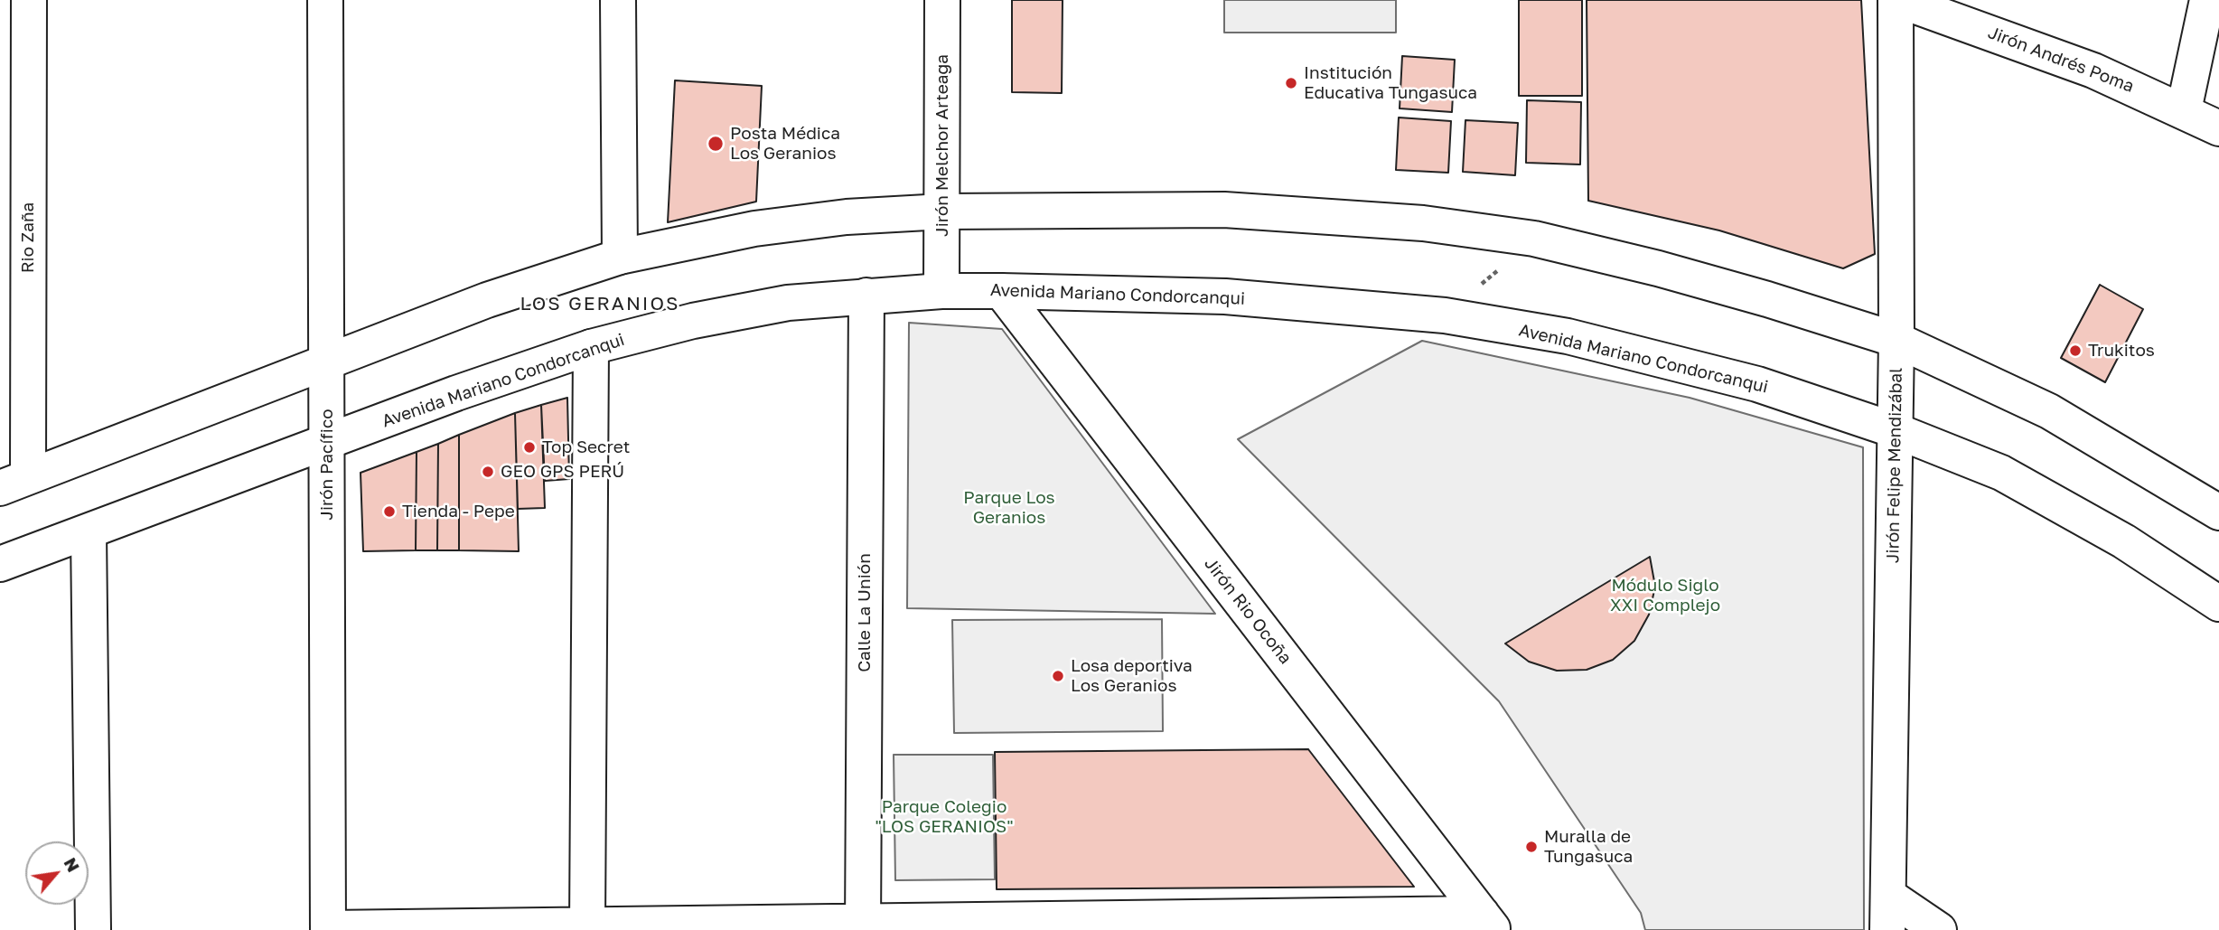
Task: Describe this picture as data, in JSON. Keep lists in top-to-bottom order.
{
  "streets": {
    "street": [
      "Jirón Andrés Poma",
      "Jirón Melchor Arteaga",
      "Rio Zaña",
      "Avenida Mariano Condorcanqui",
      "Jirón Pacífico",
      "Jirón Felipe Mendizábal",
      "Jirón Rio Ocoña",
      "Calle La Unión"
    ]
  },
  "crossings": [
    ["Jirón Andrés Poma", "Jirón Felipe Mendizábal"],
    ["Jirón Melchor Arteaga", "Avenida Mariano Condorcanqui"],
    ["Avenida Mariano Condorcanqui", "Jirón Pacífico"],
    ["Avenida Mariano Condorcanqui", "Jirón Felipe Mendizábal"],
    ["Avenida Mariano Condorcanqui", "Jirón Rio Ocoña"],
    ["Avenida Mariano Condorcanqui", "Calle La Unión"]
  ],
  "districts": ["LOS GERANIOS"],
  "parks": ["Parque Los Geranios", "Módulo Siglo XXI Complejo", "Parque Colegio \"LOS GERANIOS\""],
  "places": [
    "Institución Educativa Tungasuca",
    "Posta Médica Los Geranios",
    "Trukitos",
    "Top Secret",
    "GEO GPS PERÚ",
    "Tienda - Pepe",
    "Losa deportiva Los Geranios",
    "Muralla de Tungasuca"
  ],
  "north": "top right"
}
